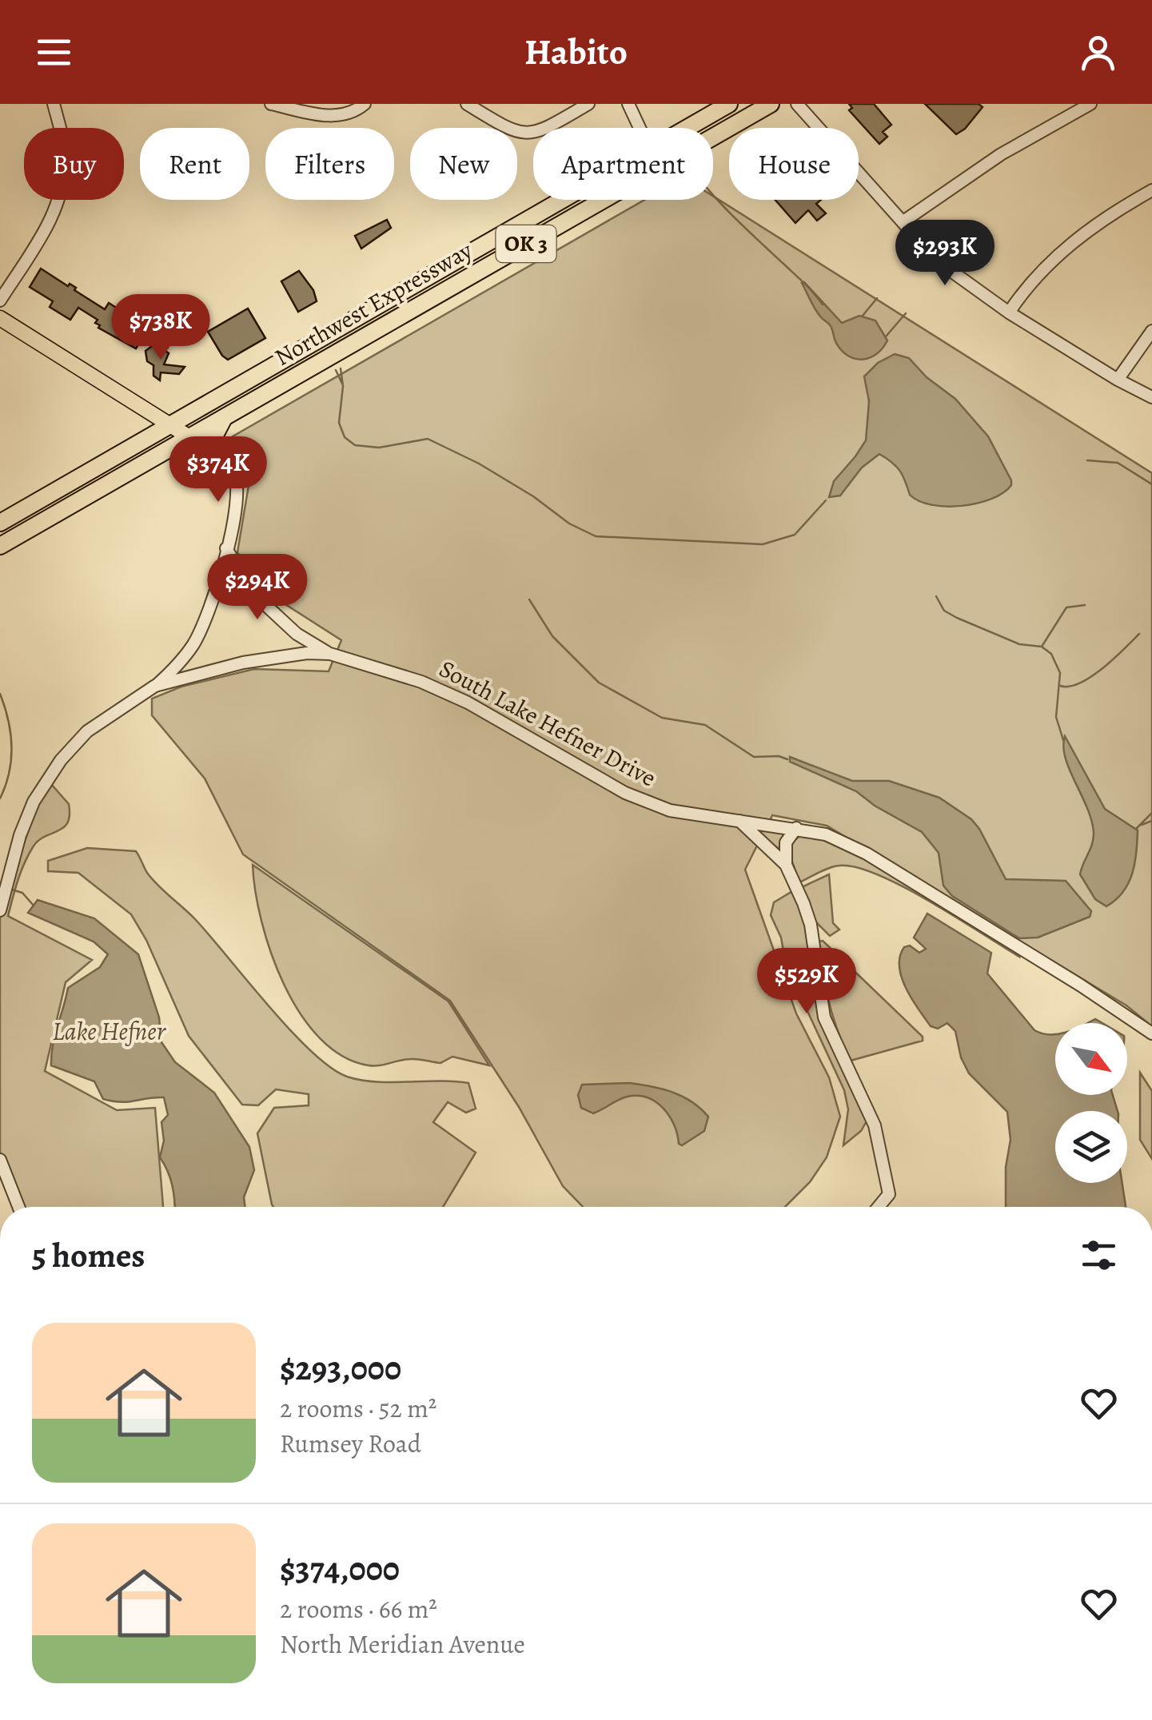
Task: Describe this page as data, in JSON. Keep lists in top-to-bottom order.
{
  "streets": {
    "highway": ["OK 3", "Northwest Expressway"],
    "street": ["South Lake Hefner Drive"]
  },
  "water": ["Lake Hefner"],
  "north": "bottom right",
  "page": {
    "header": "Habito",
    "chip": [
      "Buy",
      "Rent",
      "Filters",
      "New",
      "Apartment",
      "House"
    ],
    "price": [
      "$293K",
      "$738K",
      "$374K",
      "$294K",
      "$529K"
    ],
    "heading": "5 homes",
    "list": [
      {
        "name": "$293,000",
        "note": "2 rooms · 52 m² · Rumsey Road"
      },
      {
        "name": "$374,000",
        "note": "2 rooms · 66 m² · North Meridian Avenue"
      }
    ]
  }
}
